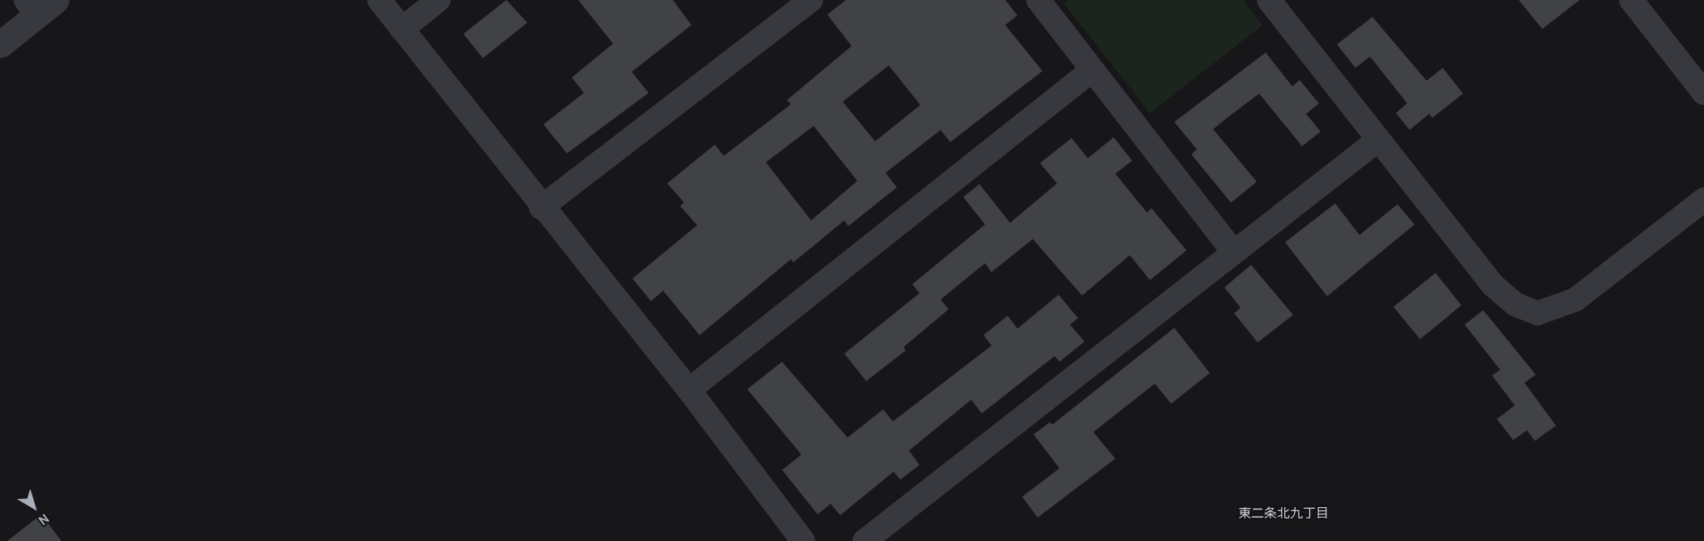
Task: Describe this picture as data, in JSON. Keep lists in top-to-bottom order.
{
  "districts": ["東二条北九丁目"],
  "north": "bottom right"
}
